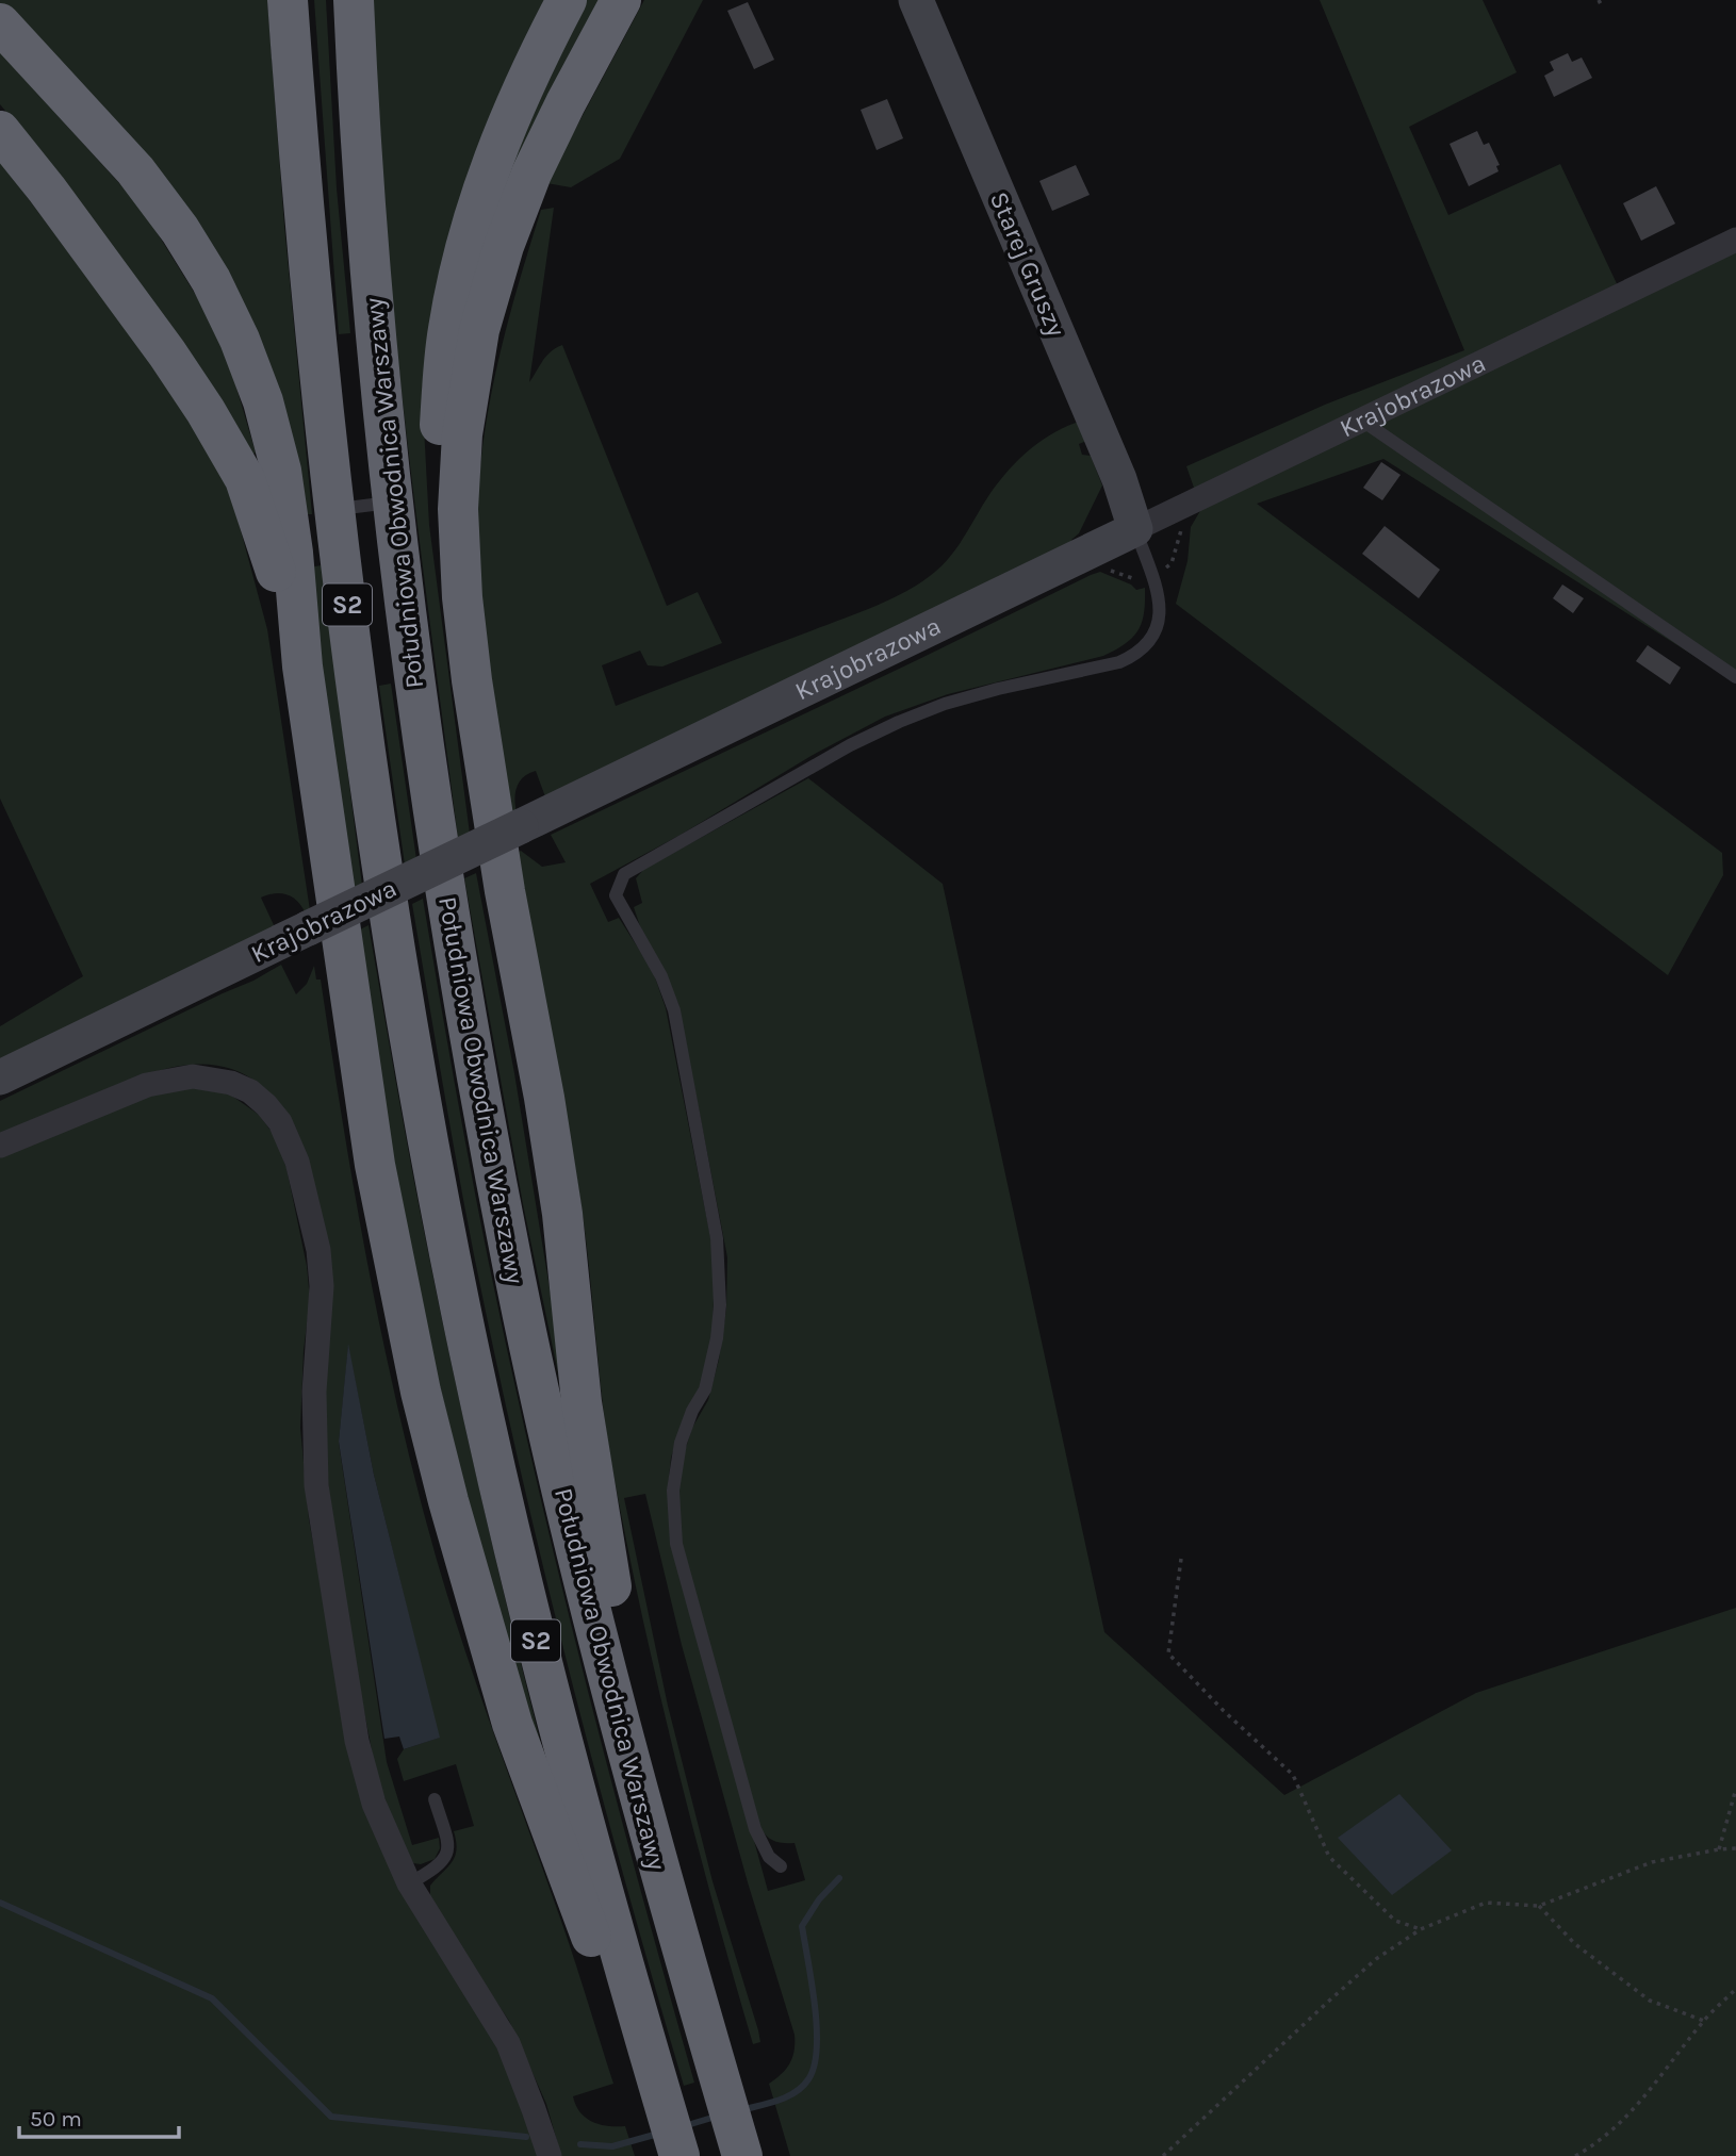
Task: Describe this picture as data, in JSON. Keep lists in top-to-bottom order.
{
  "streets": {
    "highway": ["Południowa Obwodnica Warszawy", "S2"],
    "street": ["Starej Gruszy", "Krajobrazowa"]
  },
  "crossings": [
    ["Starej Gruszy", "Krajobrazowa"]
  ],
  "scale_bar": "50 m"
}
